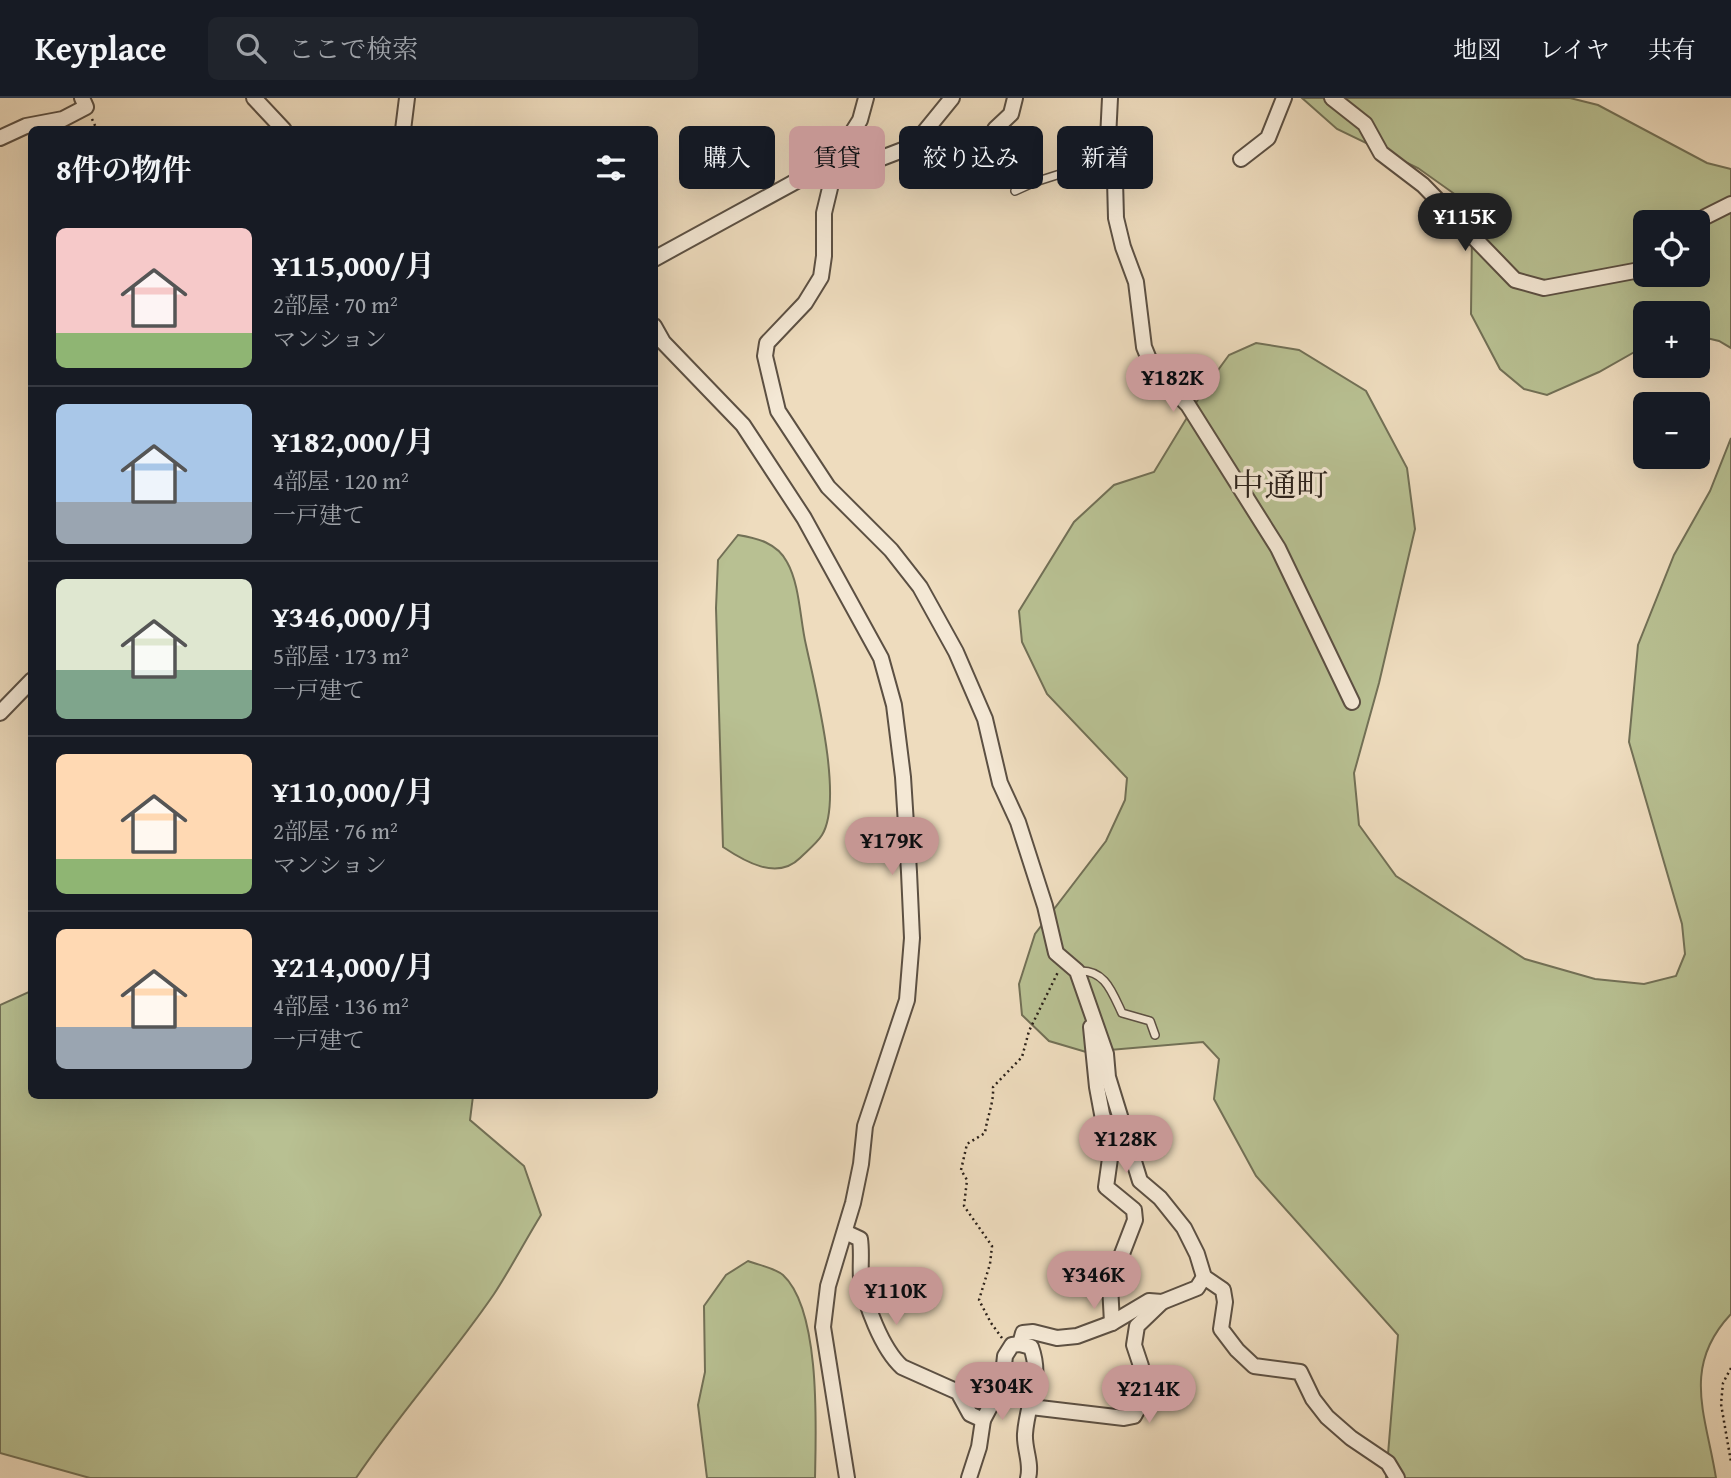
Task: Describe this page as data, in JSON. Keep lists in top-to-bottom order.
{
  "districts": ["中通町"],
  "page": {
    "header": "Keyplace",
    "search": "ここで検索",
    "nav": ["地図", "レイヤ", "共有"],
    "chip": [
      "購入",
      "賃貸",
      "絞り込み",
      "新着"
    ],
    "heading": "8件の物件",
    "price": [
      "¥115K",
      "¥182K",
      "¥179K",
      "¥128K",
      "¥346K",
      "¥110K",
      "¥304K",
      "¥214K"
    ],
    "map_buttons": ["+", "−"],
    "list": [
      {
        "name": "¥115,000/月",
        "note": "2部屋 · 70 m² · マンション"
      },
      {
        "name": "¥182,000/月",
        "note": "4部屋 · 120 m² · 一戸建て"
      },
      {
        "name": "¥346,000/月",
        "note": "5部屋 · 173 m² · 一戸建て"
      },
      {
        "name": "¥110,000/月",
        "note": "2部屋 · 76 m² · マンション"
      },
      {
        "name": "¥214,000/月",
        "note": "4部屋 · 136 m² · 一戸建て"
      }
    ]
  }
}
